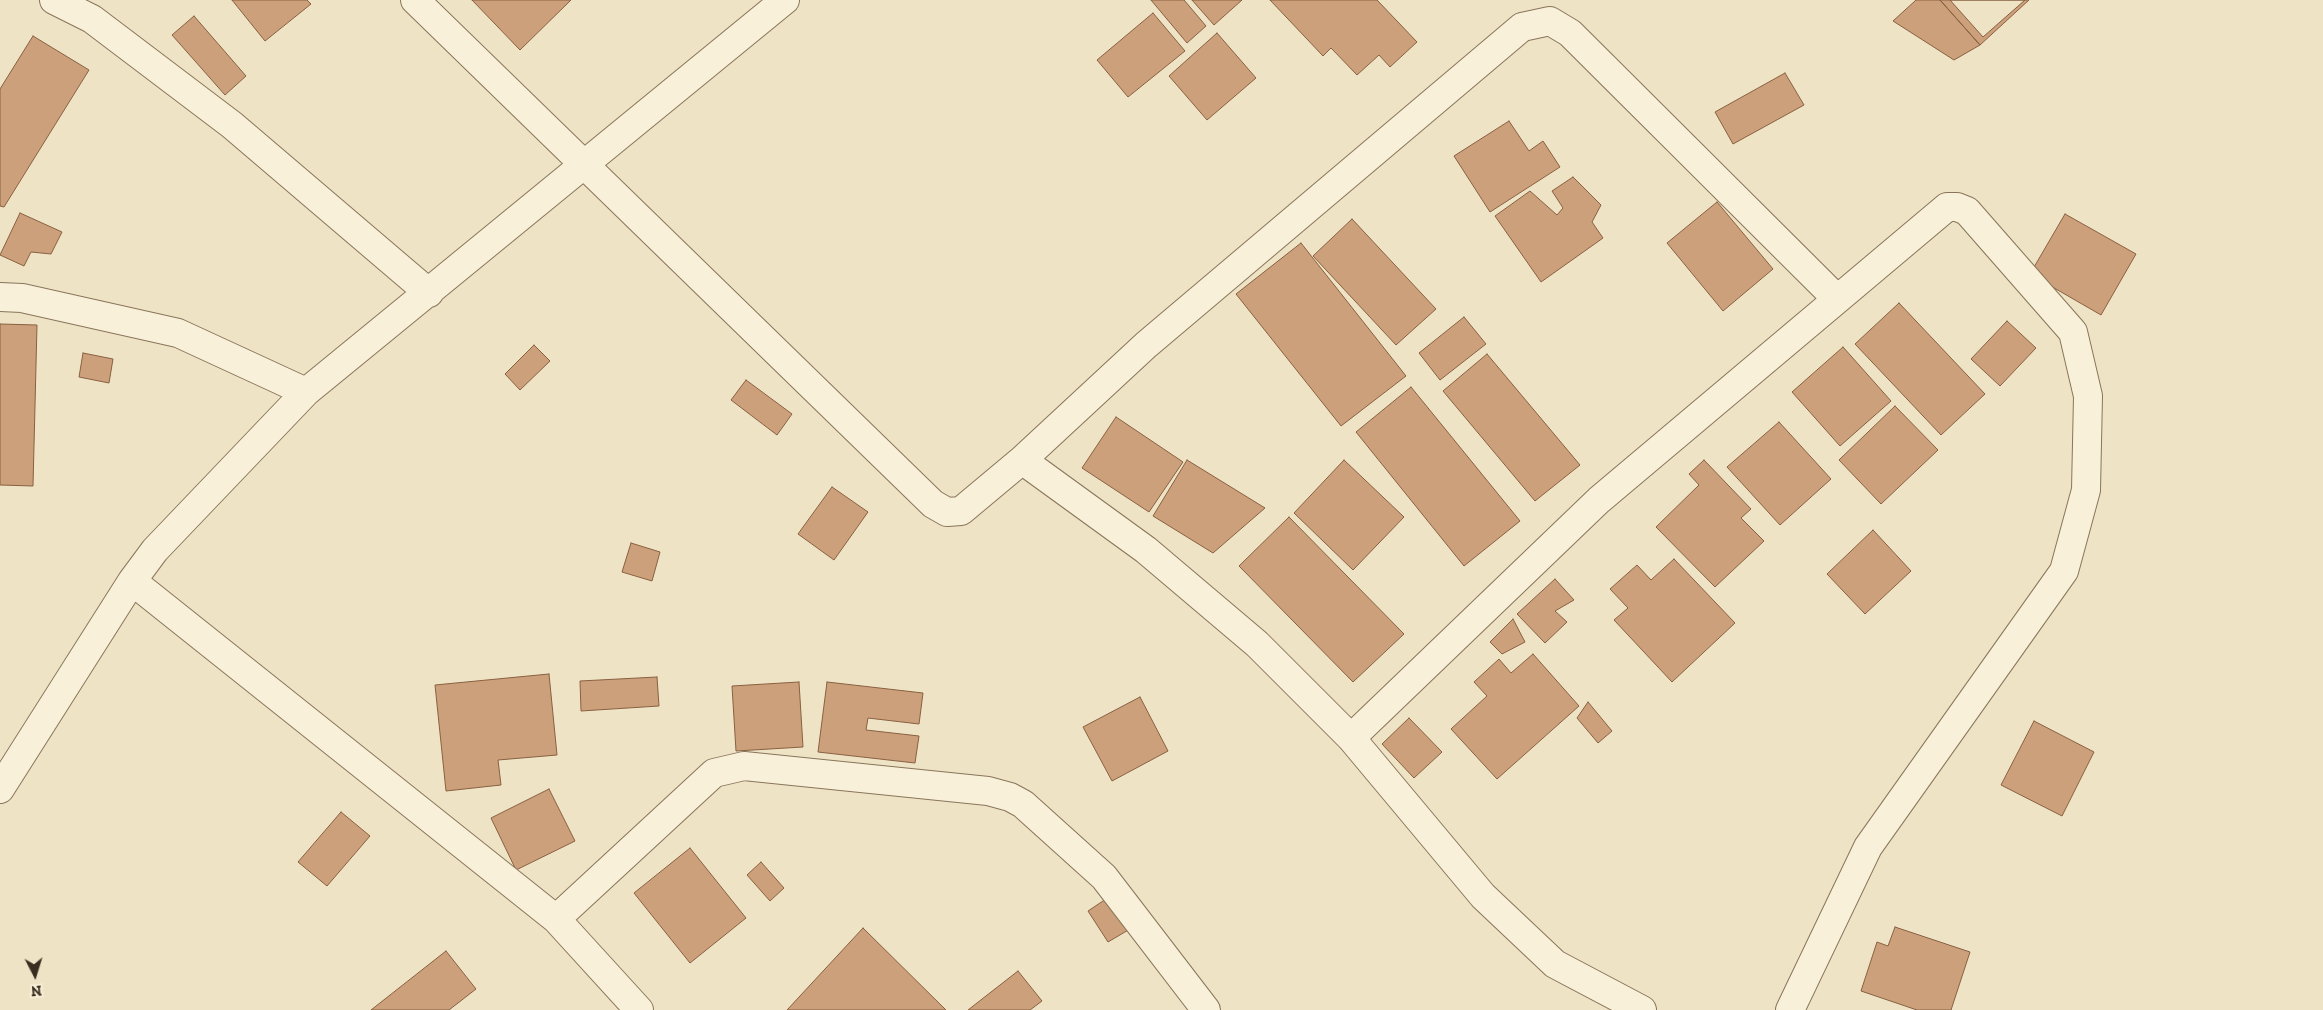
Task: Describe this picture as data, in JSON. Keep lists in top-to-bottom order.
{
  "north": "bottom"
}
